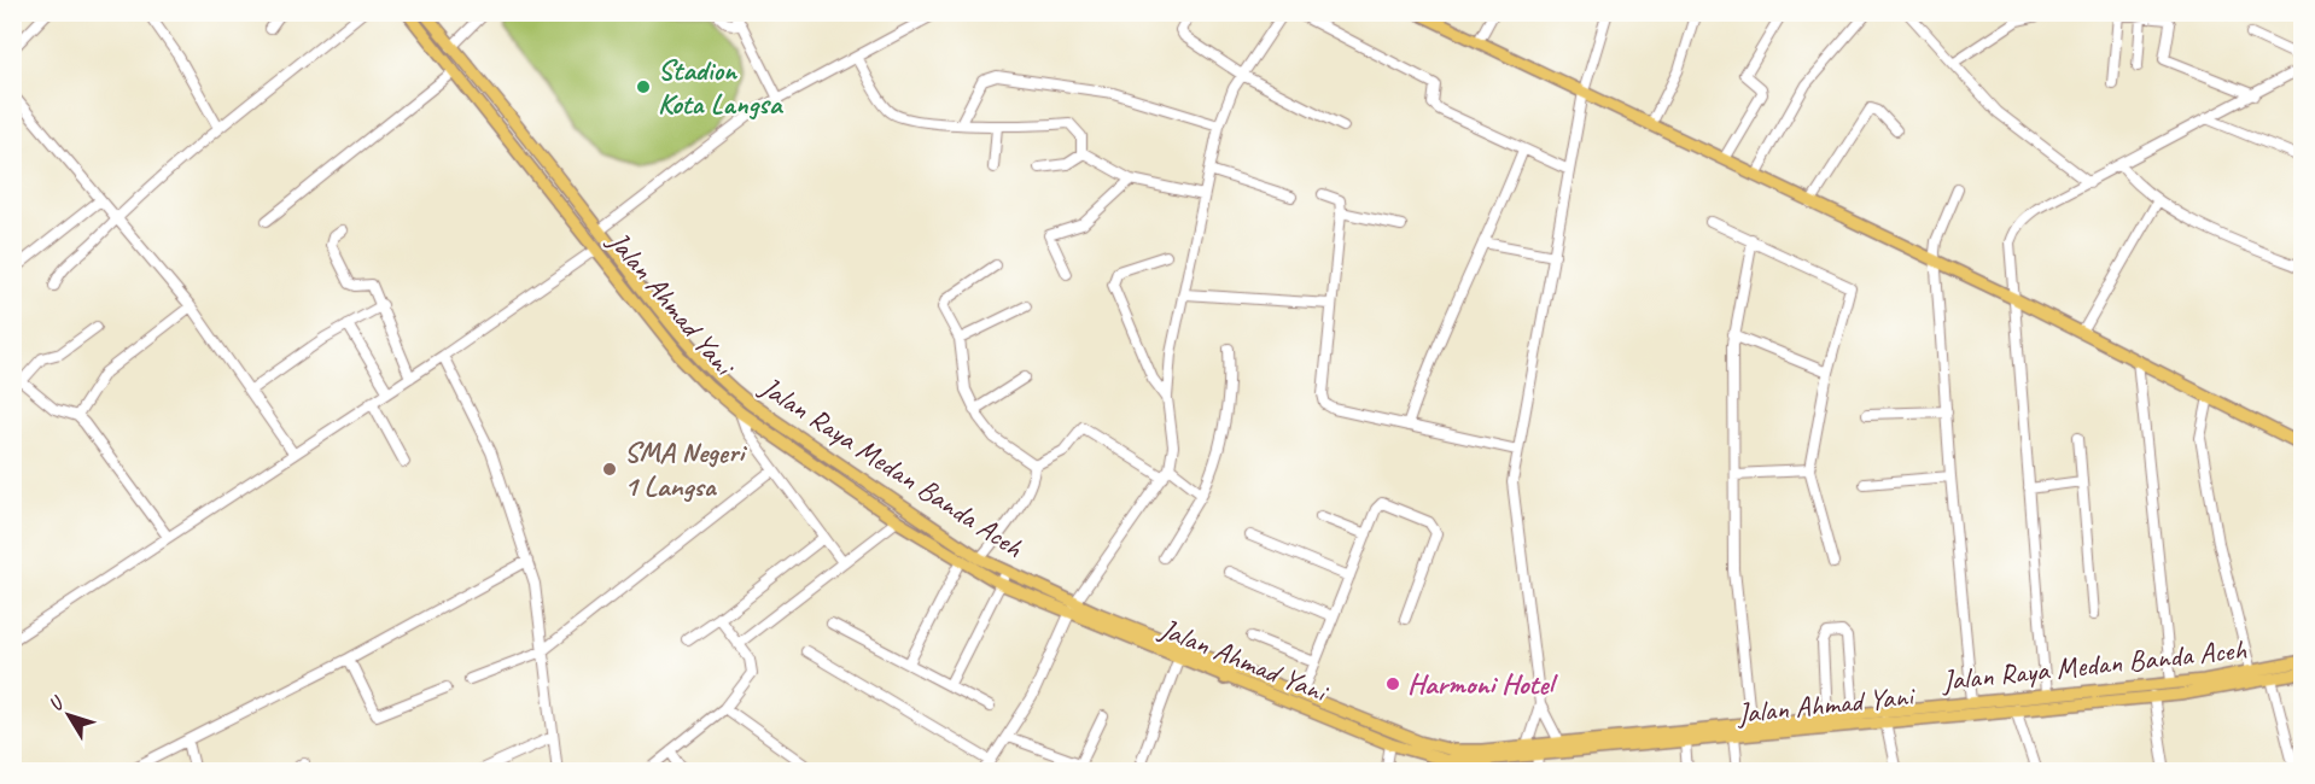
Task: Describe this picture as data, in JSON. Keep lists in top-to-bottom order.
{
  "streets": {
    "main road": ["Jalan Ahmad Yani", "Jalan Raya Medan Banda Aceh"]
  },
  "crossings": [
    ["Jalan Ahmad Yani", "Jalan Raya Medan Banda Aceh"]
  ],
  "places": ["Stadion Kota Langsa", "SMA Negeri 1 Langsa", "Harmoni Hotel"],
  "north": "top left"
}
